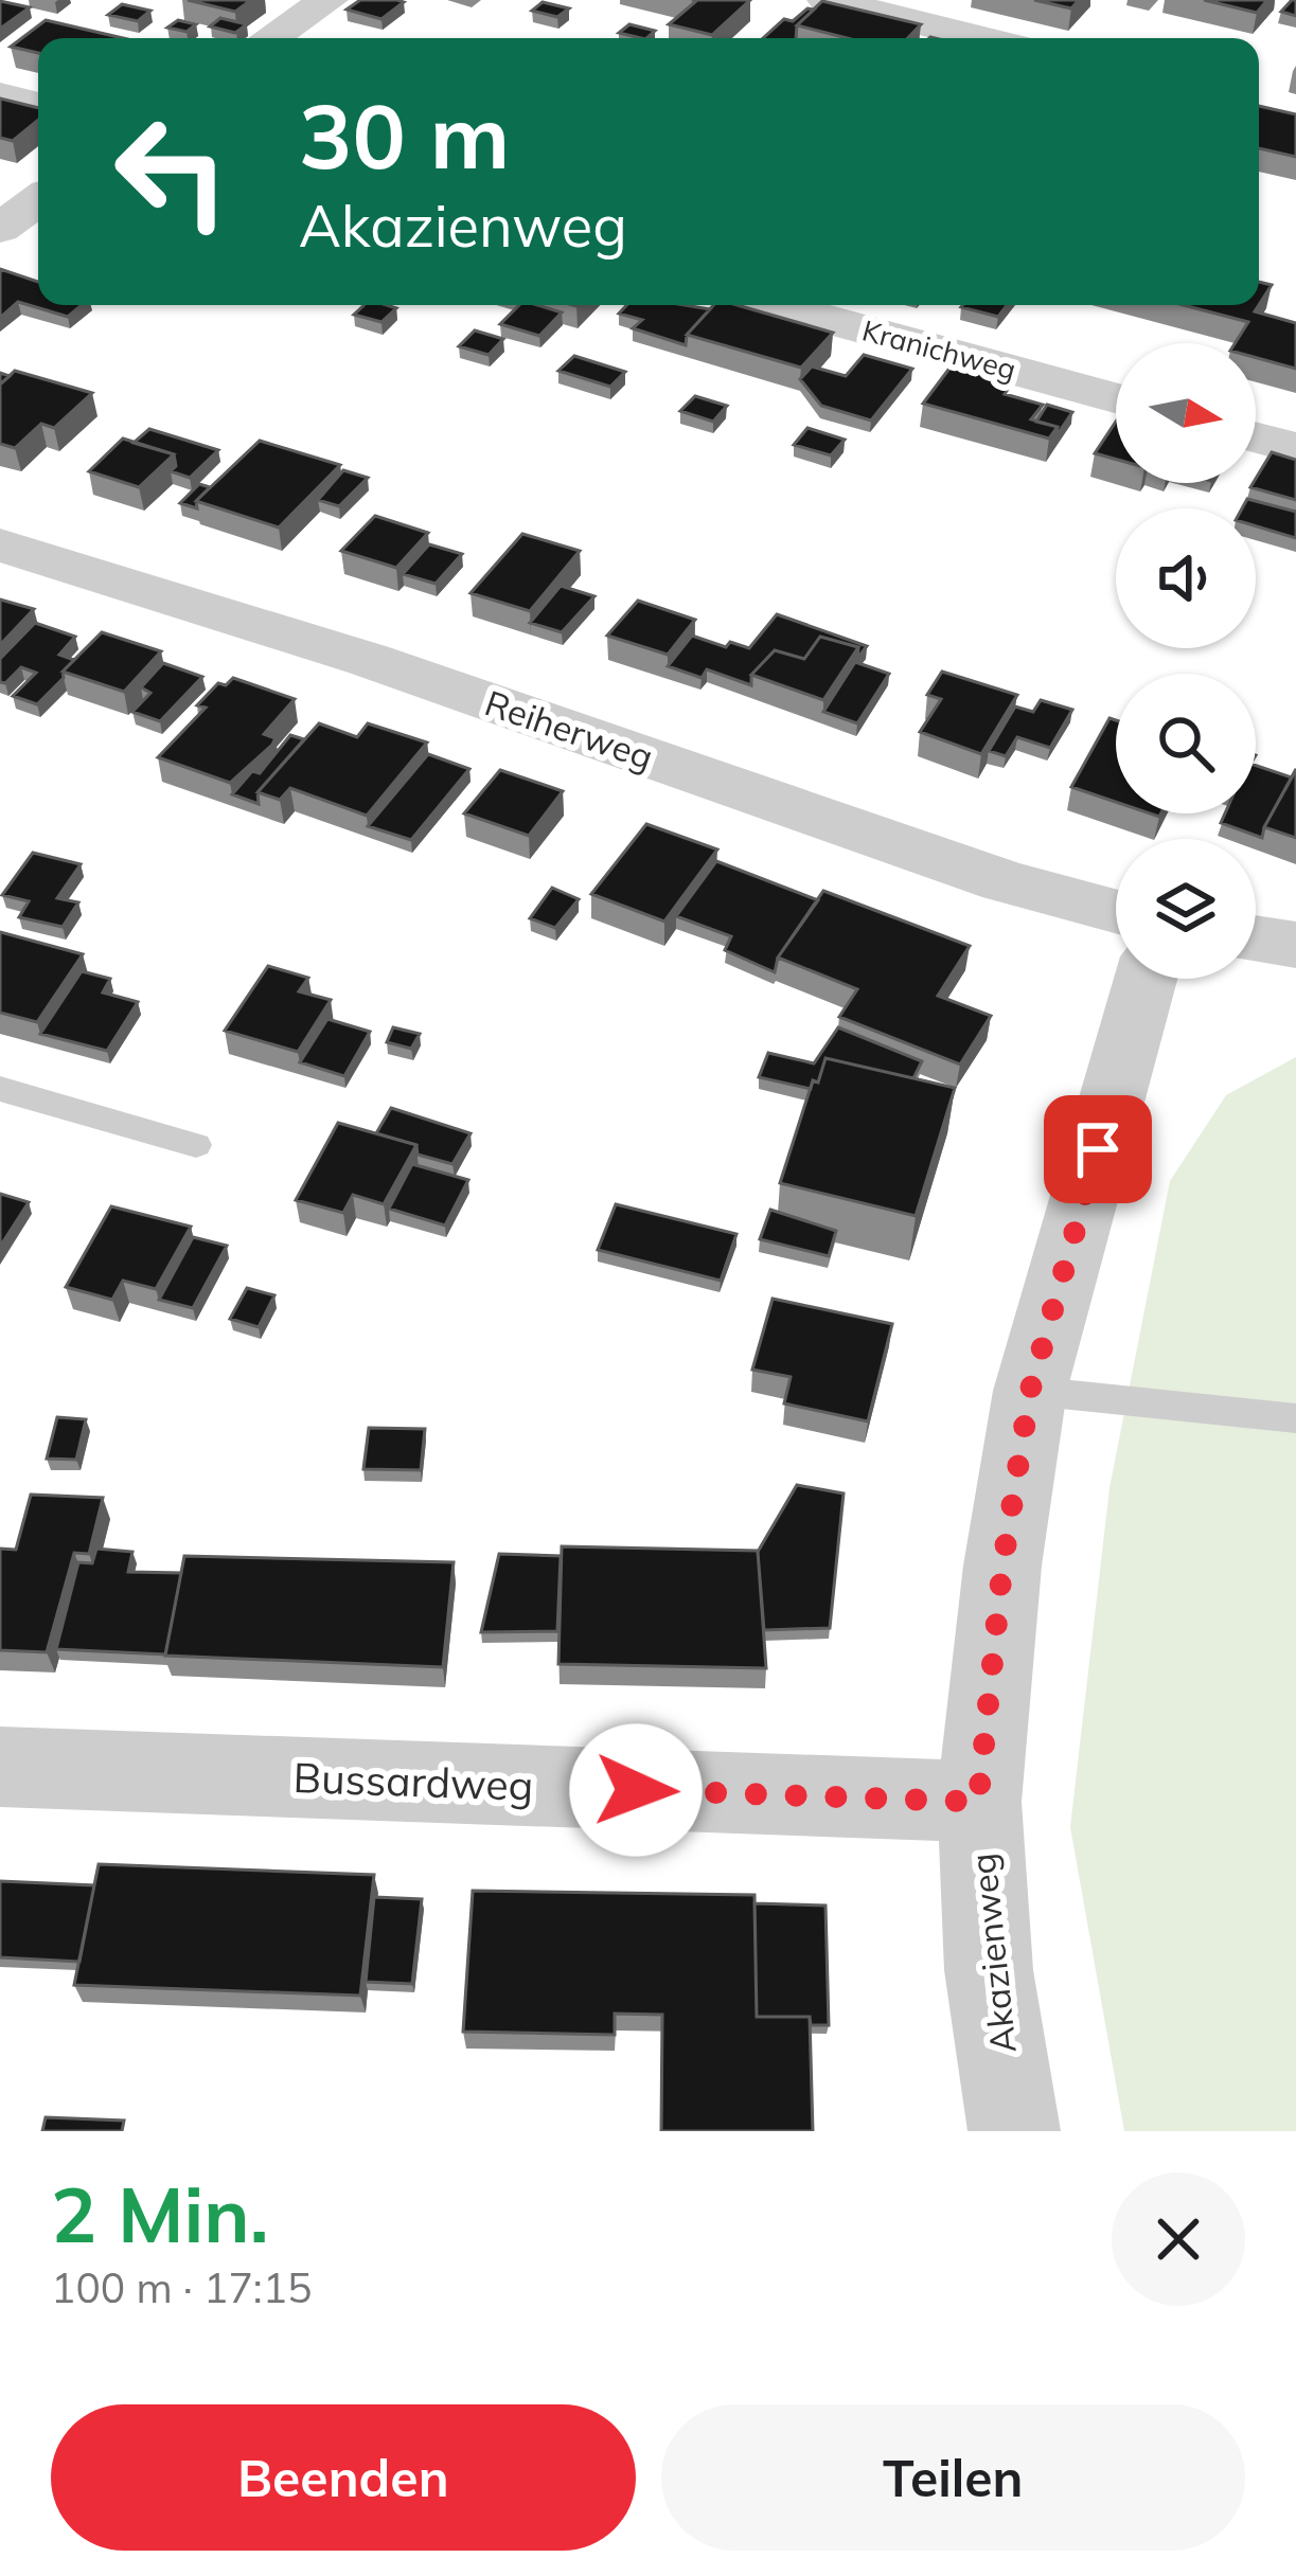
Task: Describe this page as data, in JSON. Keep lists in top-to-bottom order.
{
  "streets": {
    "street": [
      "Kranichweg",
      "Reiherweg",
      "Bussardweg",
      "Akazienweg"
    ]
  },
  "crossings": [
    ["Bussardweg", "Akazienweg"]
  ],
  "north": "right",
  "page": {
    "turn": ["30 m", "Akazienweg"],
    "heading": ["2 Min.", "100 m · 17:15"],
    "buttons": ["Beenden", "Teilen"]
  }
}
